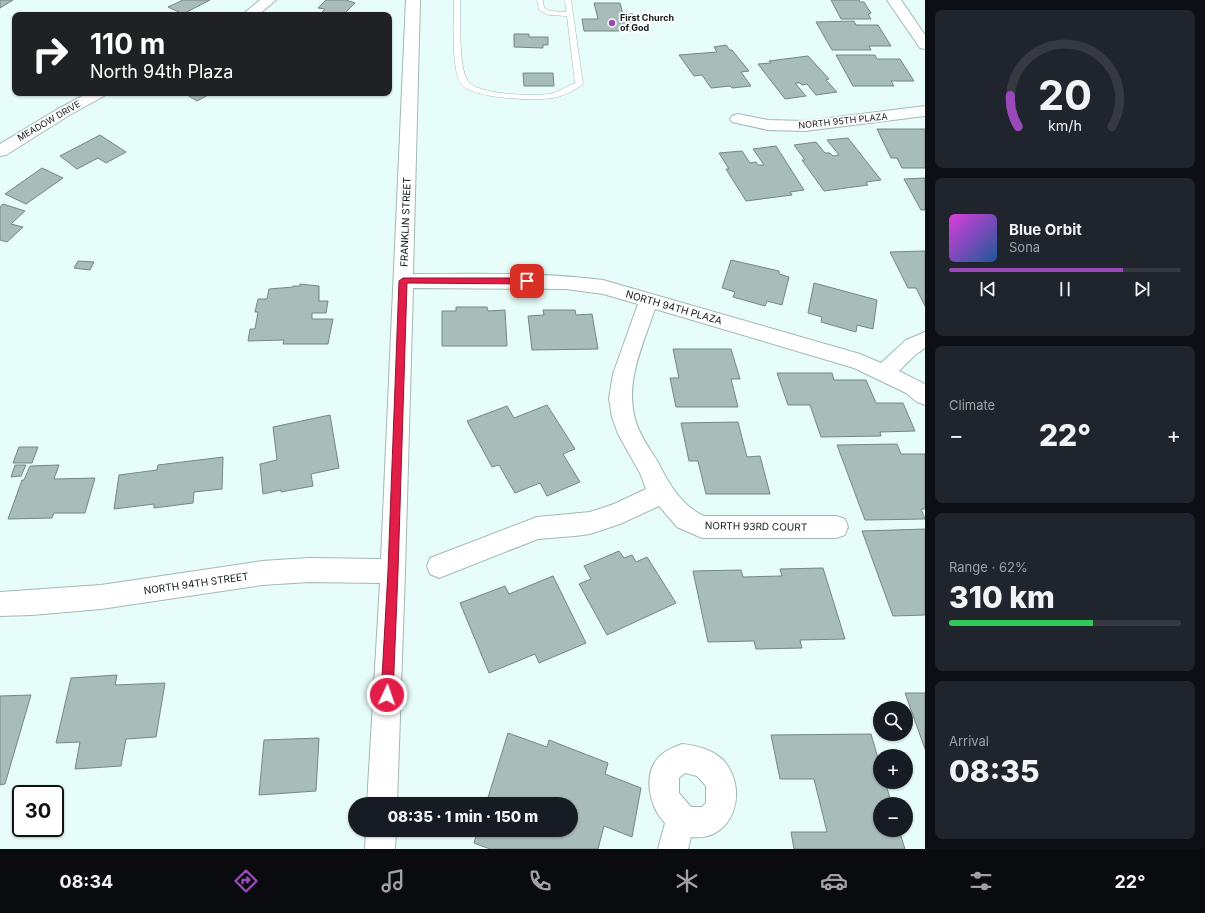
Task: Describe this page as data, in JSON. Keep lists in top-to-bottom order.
{
  "streets": {
    "street": [
      "MEADOW DRIVE",
      "NORTH 95TH PLAZA",
      "FRANKLIN STREET",
      "NORTH 94TH PLAZA",
      "NORTH 93RD COURT",
      "NORTH 94TH STREET"
    ]
  },
  "crossings": [
    ["FRANKLIN STREET", "NORTH 94TH PLAZA"],
    ["FRANKLIN STREET", "NORTH 94TH STREET"],
    ["NORTH 94TH PLAZA", "NORTH 93RD COURT"]
  ],
  "places": ["First Church of God"],
  "page": {
    "turn": ["110 m", "North 94th Plaza"],
    "song": ["Blue Orbit", "Sona"],
    "tile": [
      "Climate",
      ["Range · 62%", "310 km"],
      ["Arrival", "08:35"]
    ],
    "heat": ["−", "22°", "+"],
    "map_buttons": ["+", "−"],
    "limit": "30",
    "trip": "08:35 · 1 min · 150 m",
    "tabs": ["08:34", "22°"],
    "gauge": ["20", "km/h"]
  }
}
